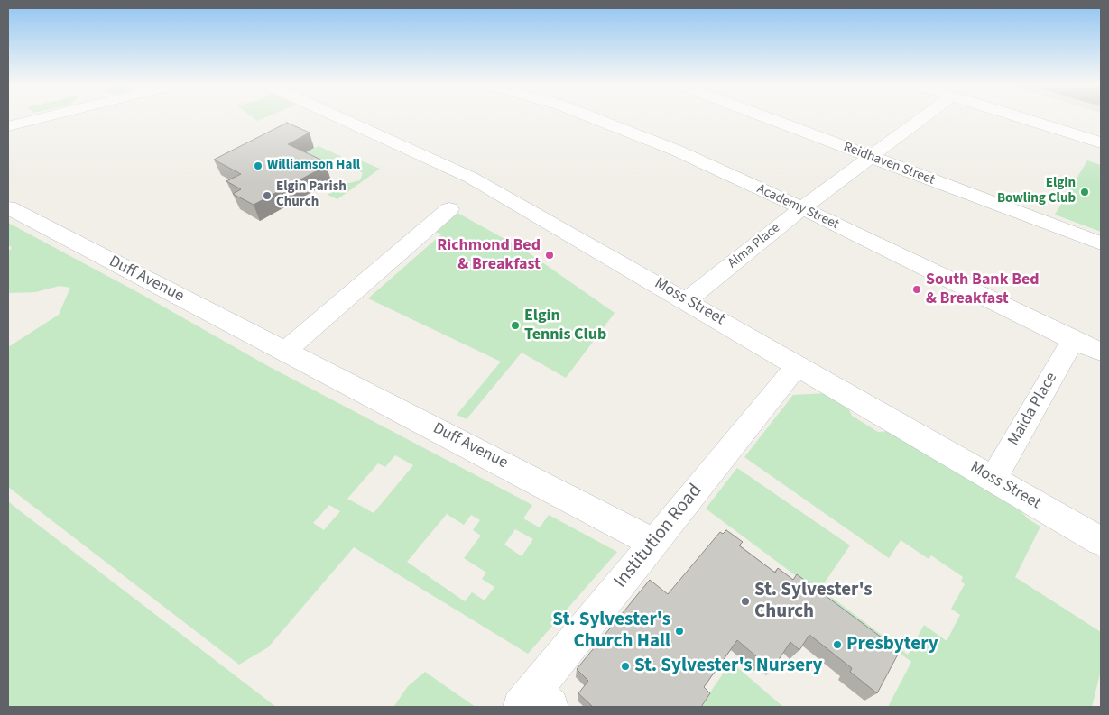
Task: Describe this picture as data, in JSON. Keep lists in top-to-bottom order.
{
  "streets": {
    "street": [
      "Reidhaven Street",
      "Academy Street",
      "Alma Place",
      "Duff Avenue",
      "Moss Street",
      "Maida Place",
      "Institution Road"
    ]
  },
  "crossings": [
    ["Reidhaven Street", "Alma Place"],
    ["Academy Street", "Alma Place"],
    ["Academy Street", "Maida Place"],
    ["Alma Place", "Moss Street"],
    ["Duff Avenue", "Institution Road"],
    ["Moss Street", "Maida Place"],
    ["Moss Street", "Institution Road"]
  ],
  "places": [
    "Williamson Hall",
    "Elgin Bowling Club",
    "Elgin Parish Church",
    "Richmond Bed & Breakfast",
    "South Bank Bed & Breakfast",
    "Elgin Tennis Club",
    "St. Sylvester's Church",
    "St. Sylvester's Church Hall",
    "Presbytery",
    "St. Sylvester's Nursery"
  ]
}
